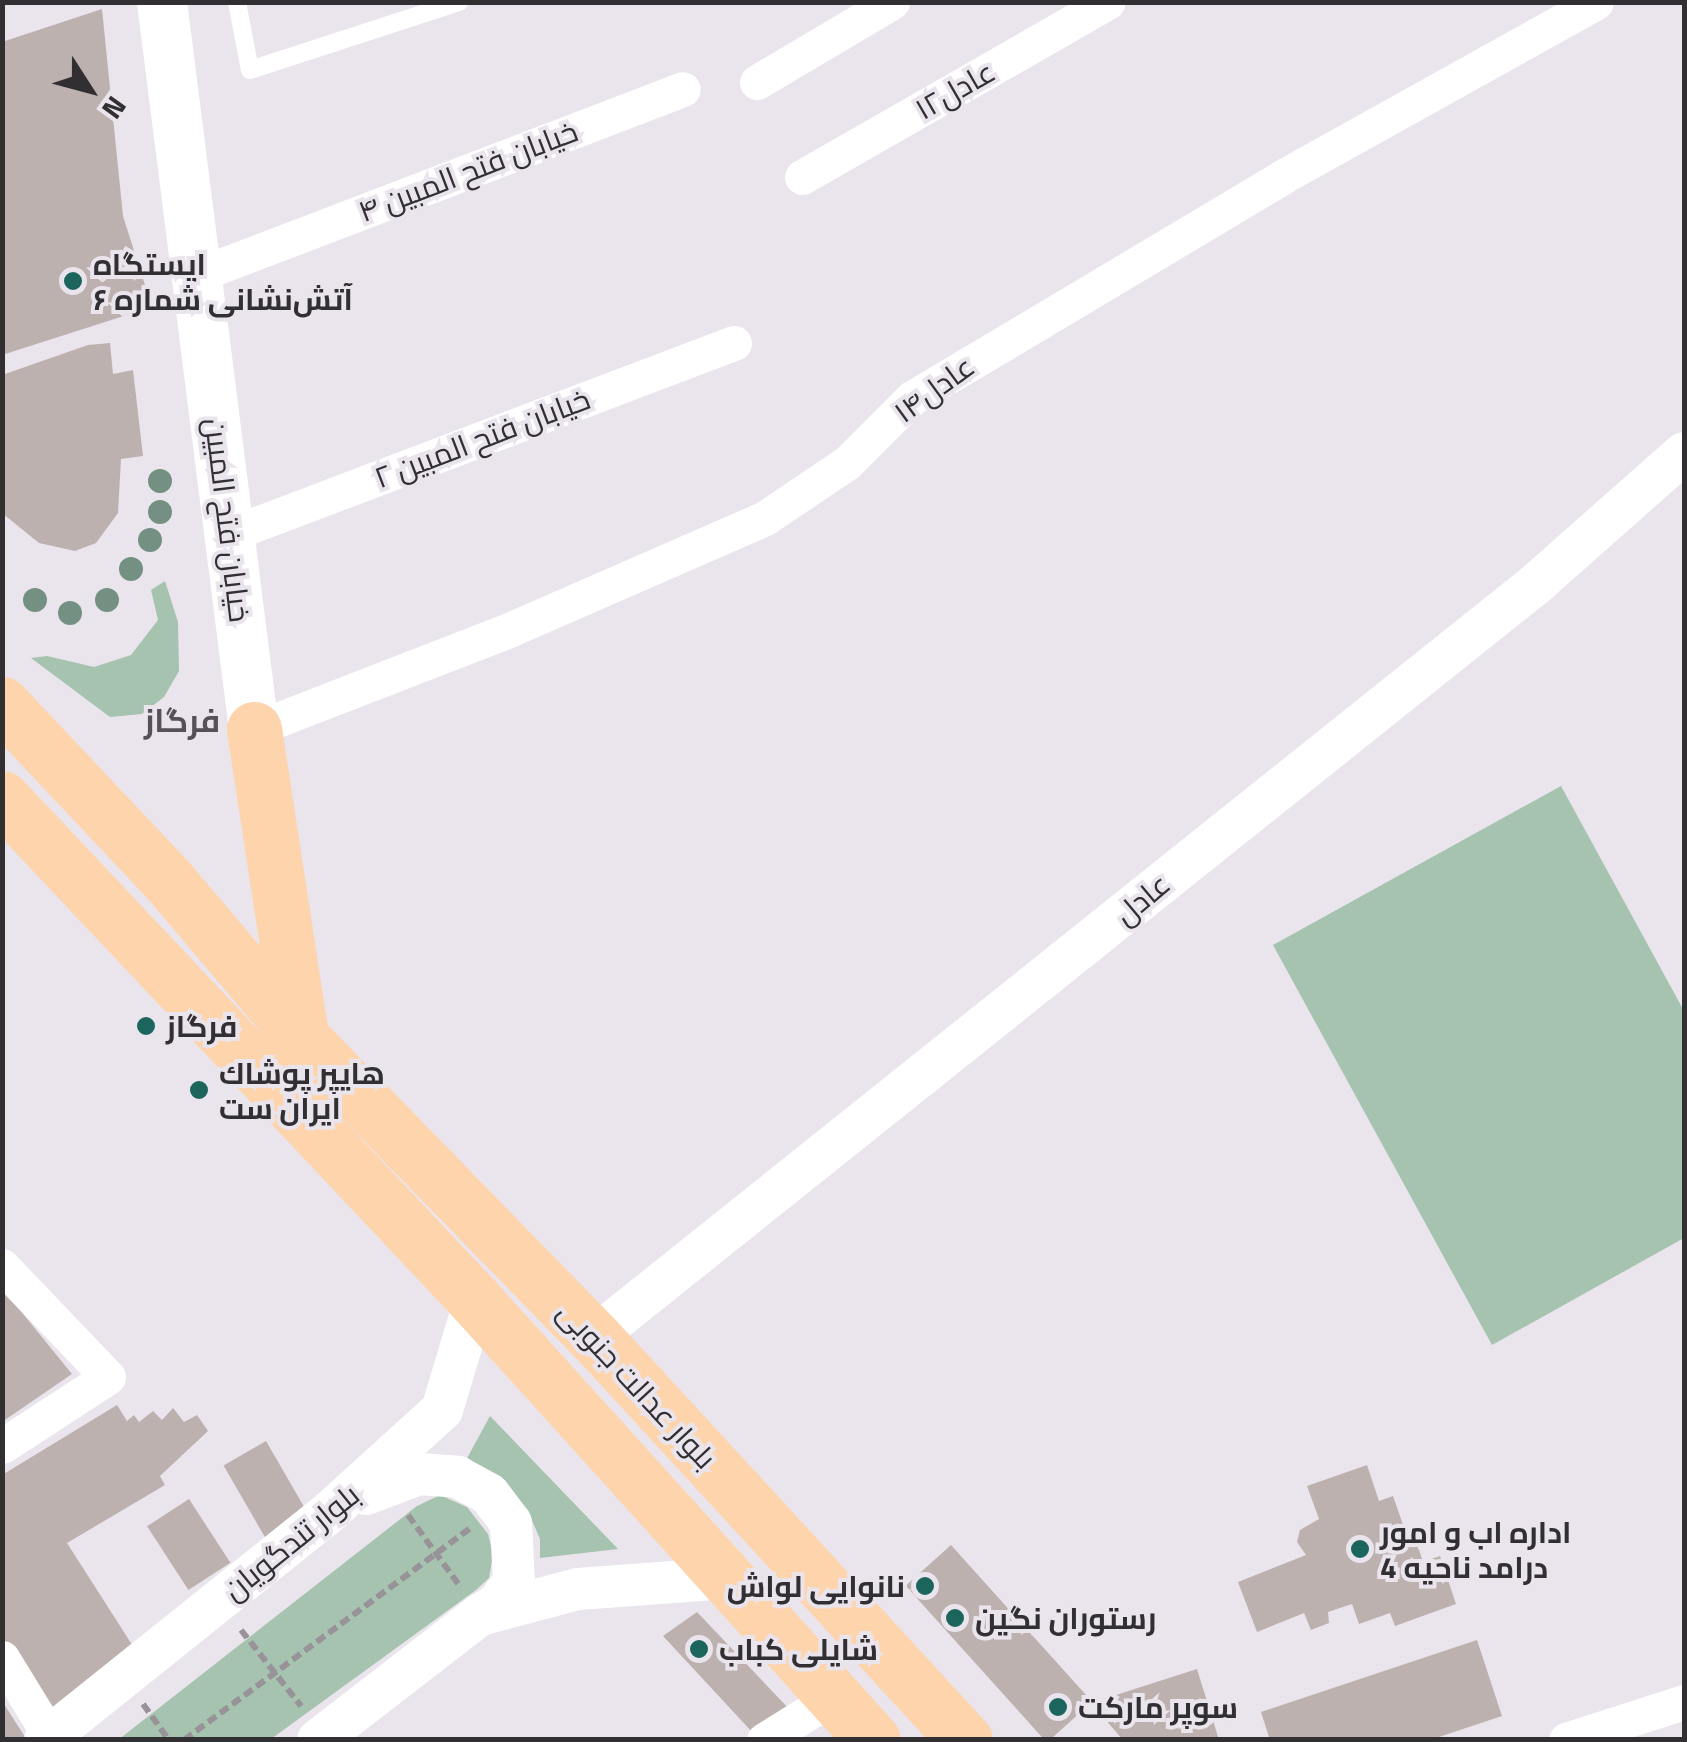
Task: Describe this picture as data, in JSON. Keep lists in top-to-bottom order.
{
  "streets": {
    "main road": ["خیابان فتح المبین", "بلوار عدالت جنوبی"],
    "street": [
      "عادل۱۲",
      "خیابان فتح المبین ۴",
      "عادل۱۴",
      "خیابان فتح المبین ۲",
      "عادل",
      "بلوار تندگویان"
    ]
  },
  "crossings": [
    ["خیابان فتح المبین ۴", "خیابان فتح المبین"],
    ["عادل۱۴", "خیابان فتح المبین"],
    ["خیابان فتح المبین ۲", "خیابان فتح المبین"],
    ["خیابان فتح المبین", "بلوار عدالت جنوبی"],
    ["عادل", "بلوار عدالت جنوبی"]
  ],
  "districts": ["فرگاز"],
  "places": [
    "ایستگاه آتش‌نشانی شماره ۶",
    "فرگاز",
    "هايپر پوشاك ايران ست",
    "اداره اب و امور درامد ناحیه 4",
    "نانوایی لواش",
    "رستوران نگین",
    "شایلی کباب",
    "سوپر مارکت"
  ],
  "north": "bottom right"
}
